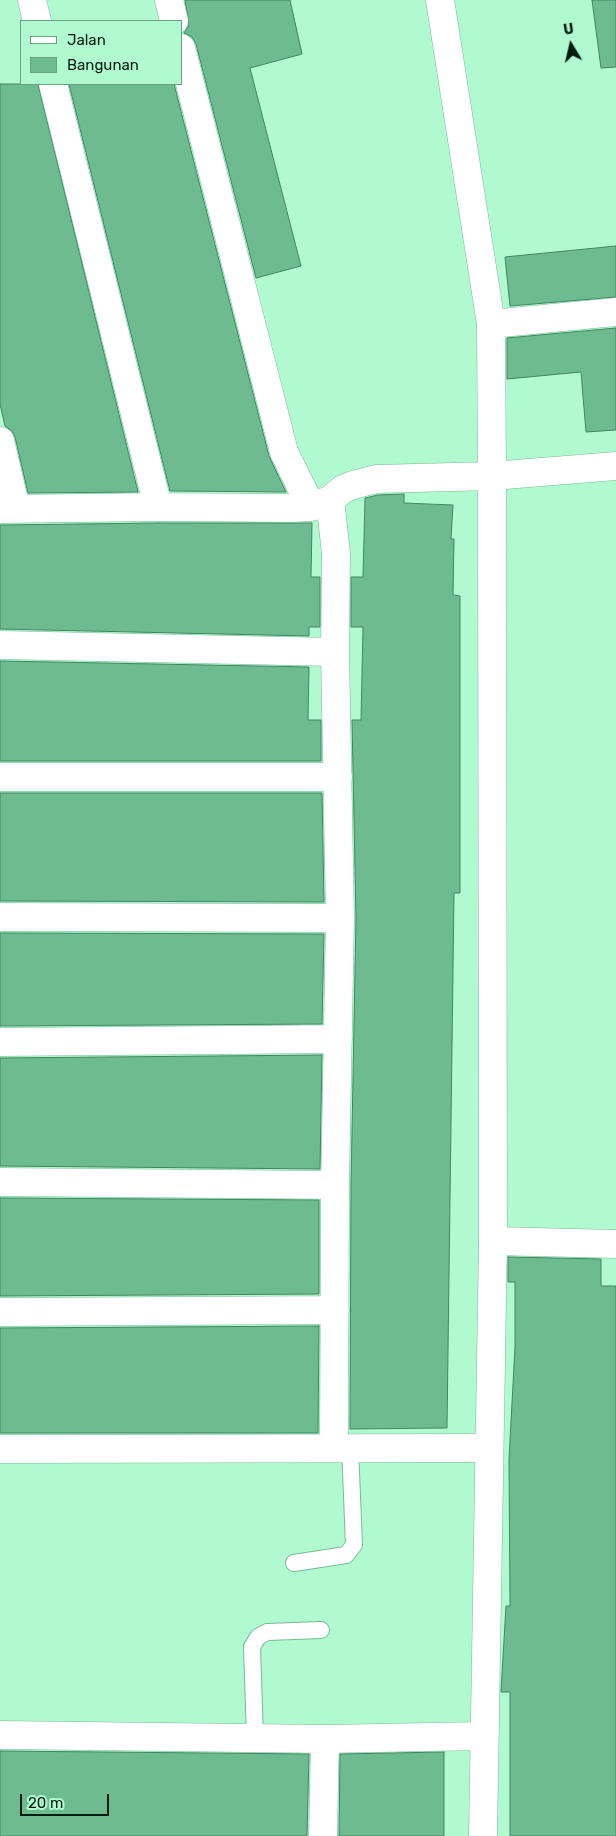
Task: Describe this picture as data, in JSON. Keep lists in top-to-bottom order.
{
  "legend": ["Jalan", "Bangunan"],
  "scale_bar": "20 m",
  "north": "top"
}
